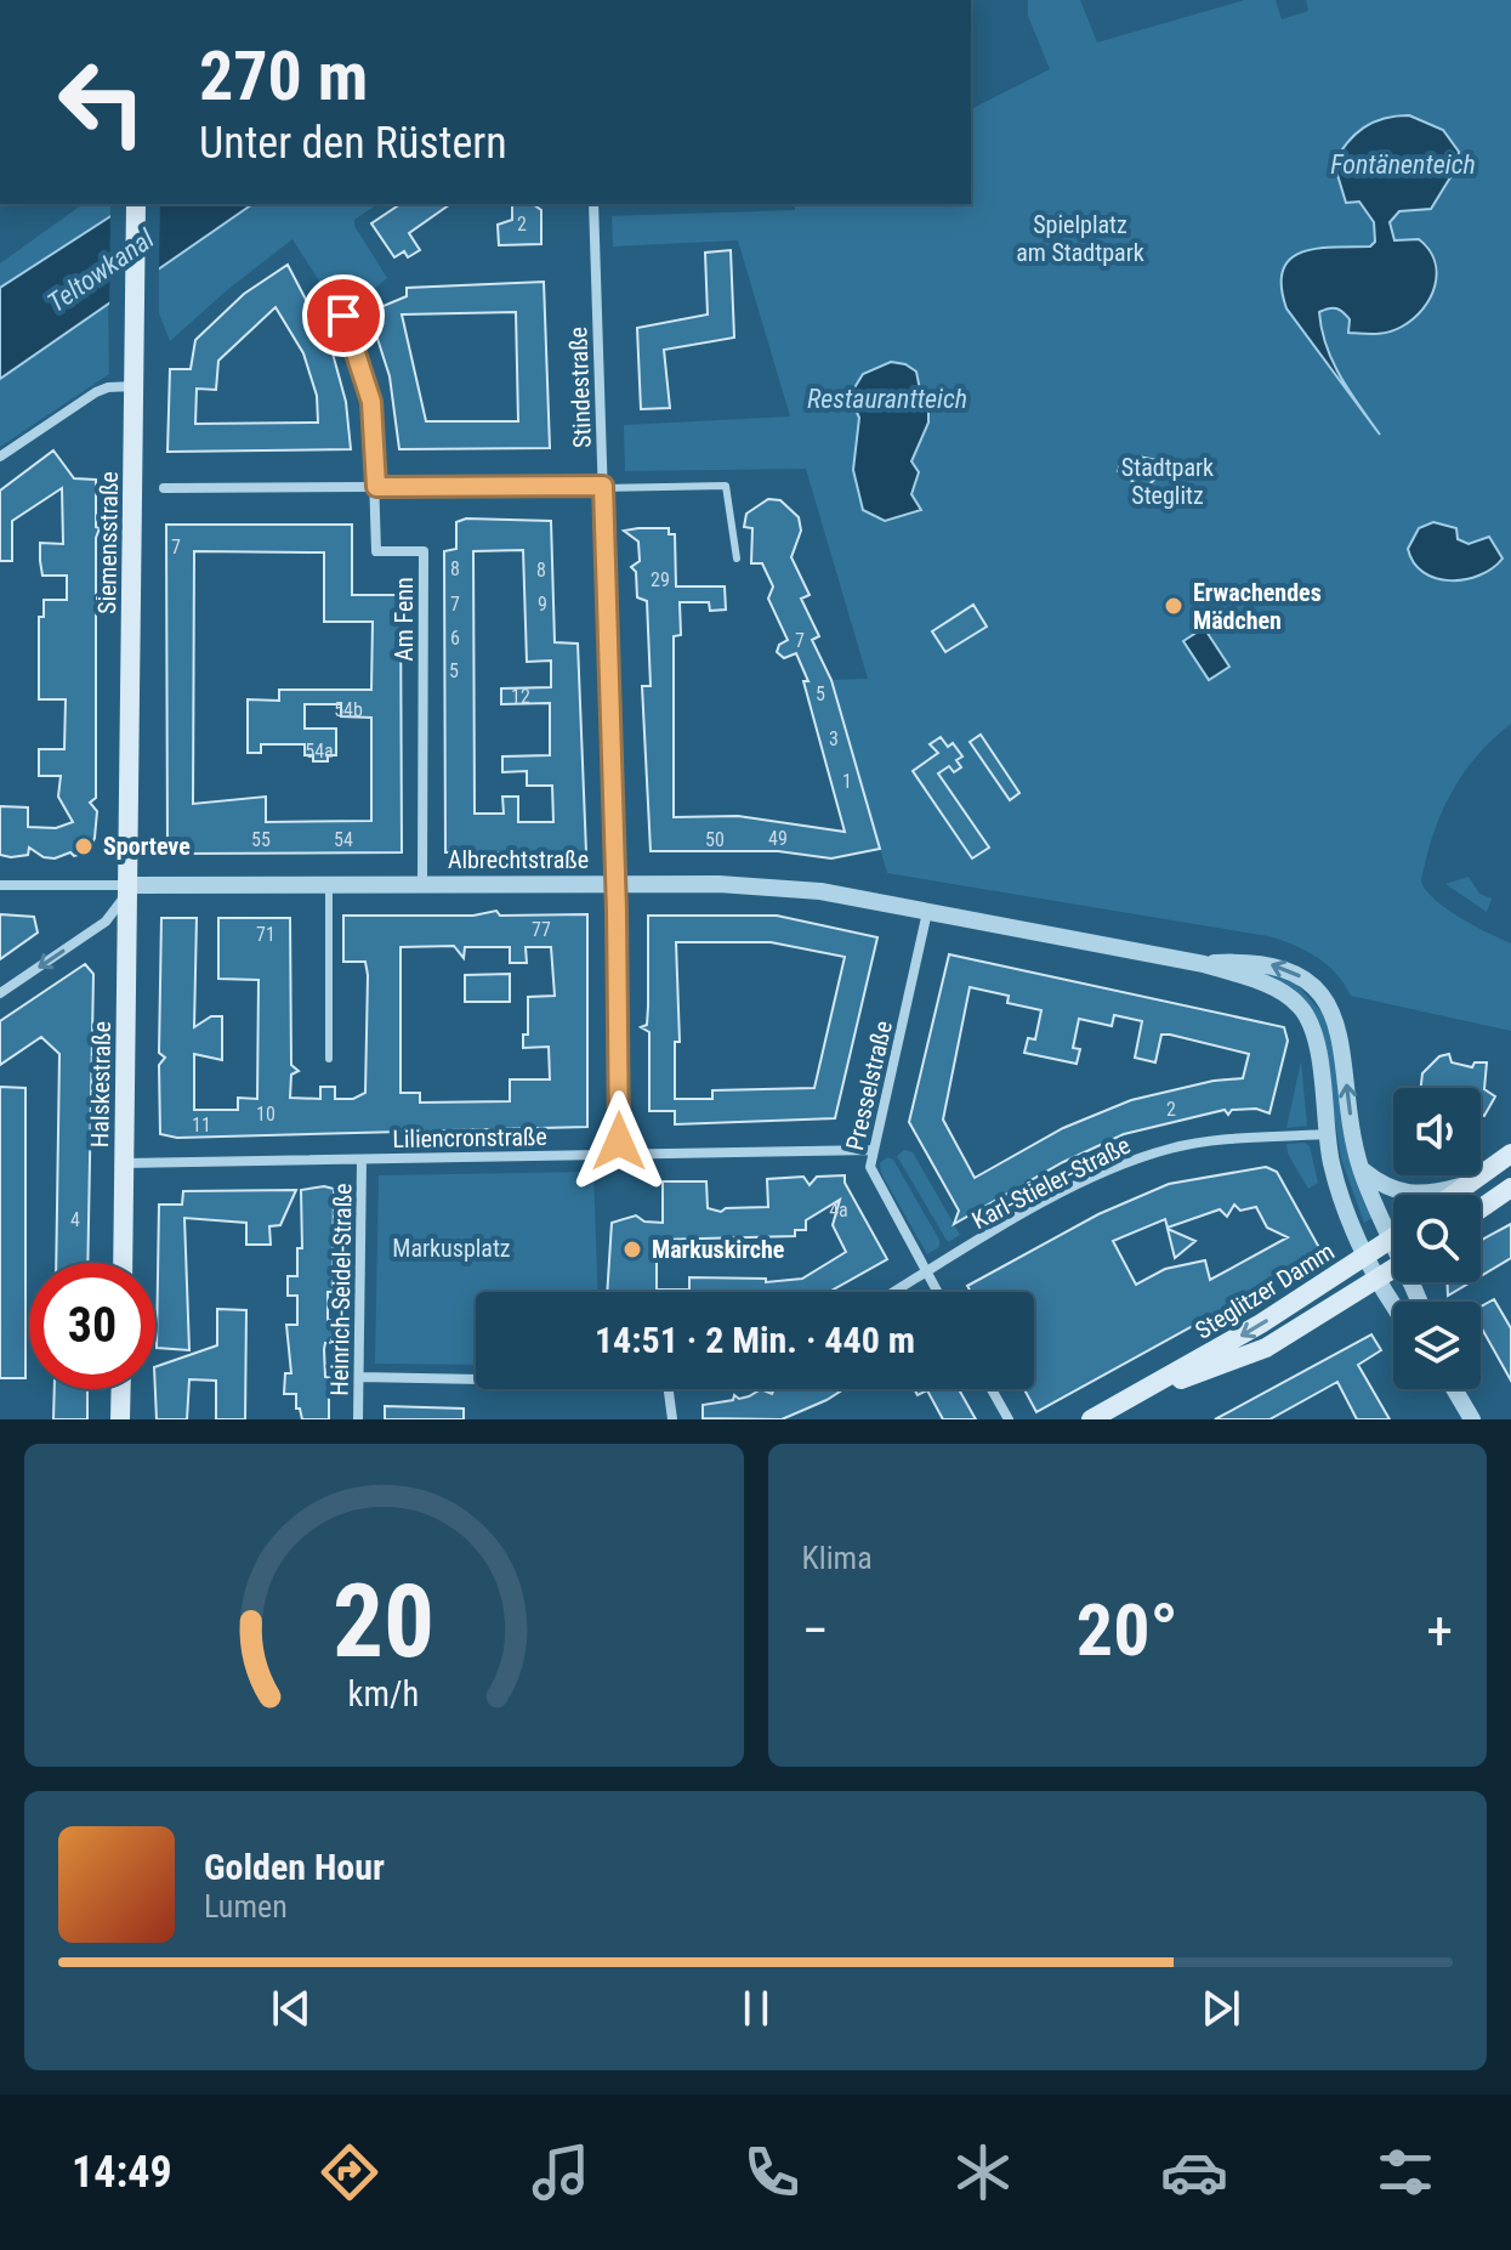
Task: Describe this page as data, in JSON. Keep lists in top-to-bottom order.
{
  "streets": {
    "main road": ["Siemensstraße", "Halskestraße", "Steglitzer Damm"],
    "street": [
      "Stindestraße",
      "Am Fenn",
      "Albrechtstraße",
      "Presselstraße",
      "Liliencronstraße",
      "Karl-Stieler-Straße",
      "Heinrich-Seidel-Straße"
    ]
  },
  "crossings": [
    ["Stindestraße", "Albrechtstraße"],
    ["Stindestraße", "Liliencronstraße"],
    ["Siemensstraße", "Albrechtstraße"],
    ["Siemensstraße", "Halskestraße"],
    ["Am Fenn", "Albrechtstraße"],
    ["Albrechtstraße", "Halskestraße"],
    ["Albrechtstraße", "Presselstraße"],
    ["Halskestraße", "Liliencronstraße"],
    ["Presselstraße", "Liliencronstraße"],
    ["Presselstraße", "Karl-Stieler-Straße"],
    ["Liliencronstraße", "Heinrich-Seidel-Straße"]
  ],
  "water": ["Fontänenteich", "Teltowkanal", "Restaurantteich"],
  "parks": ["Spielplatz am Stadtpark", "Stadtpark Steglitz", "Markusplatz"],
  "places": ["Erwachendes Mädchen", "Sporteve", "Markuskirche"],
  "house_numbers": [
    "2",
    "7",
    "8",
    "8",
    "29",
    "7",
    "9",
    "6",
    "7",
    "5",
    "5",
    "12",
    "54b",
    "3",
    "54a",
    "1",
    "49",
    "55",
    "54",
    "50",
    "77",
    "71",
    "2",
    "10",
    "11",
    "4a",
    "4"
  ],
  "page": {
    "turn": ["270 m", "Unter den Rüstern"],
    "limit": "30",
    "trip": "14:51 · 2 Min. · 440 m",
    "tile": "Klima",
    "heat": ["−", "20°", "+"],
    "song": ["Golden Hour", "Lumen"],
    "tabs": "14:49",
    "gauge": ["20", "km/h"]
  }
}
